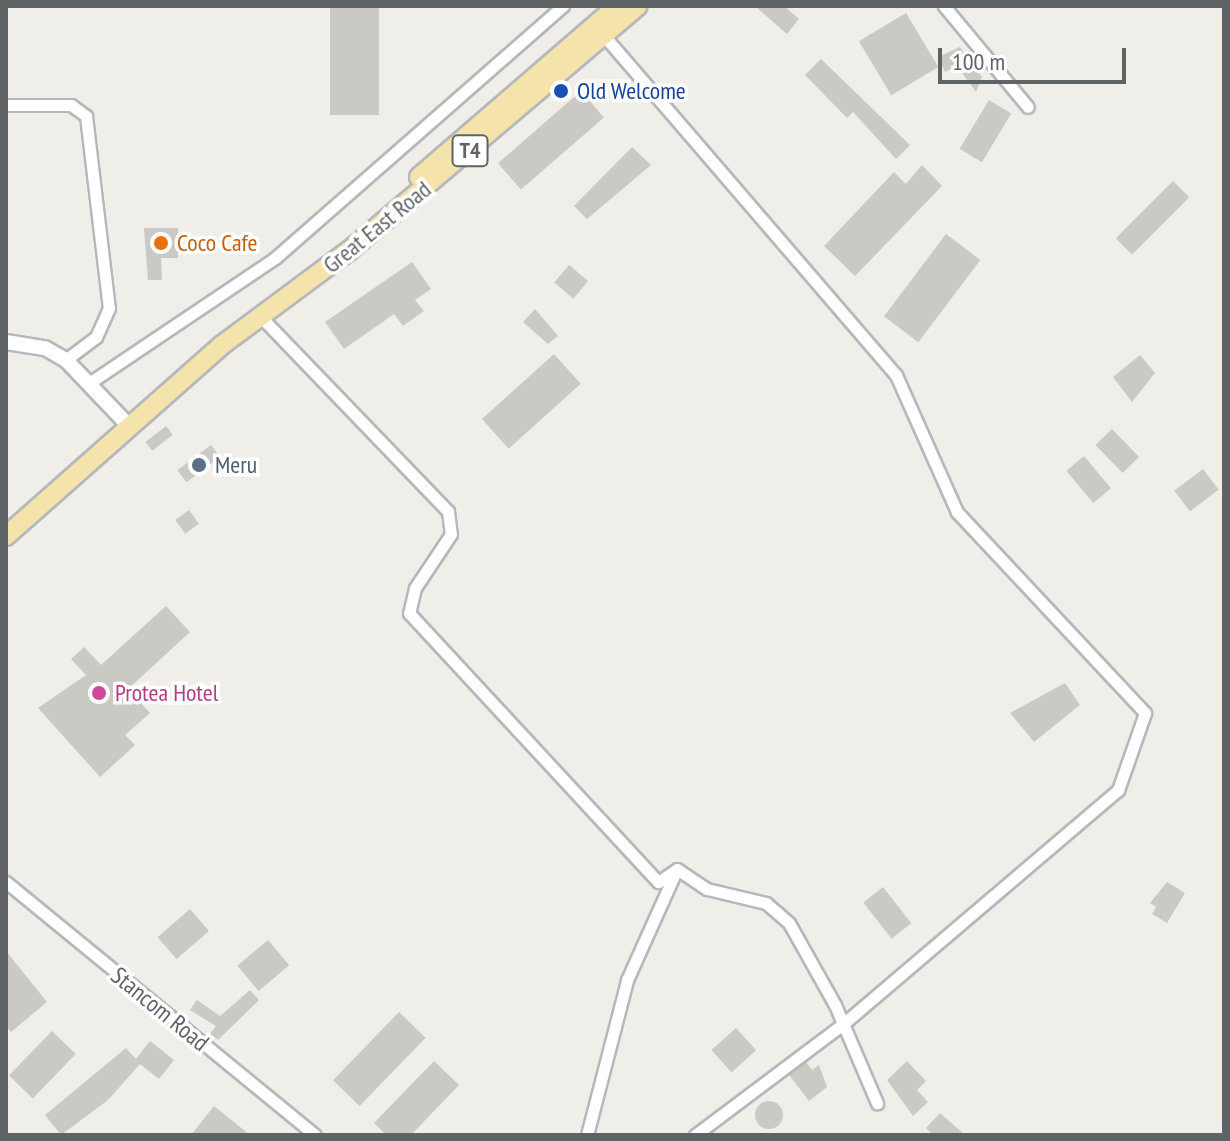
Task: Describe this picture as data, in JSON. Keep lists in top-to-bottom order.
{
  "streets": {
    "highway": ["T4", "Great East Road"],
    "street": ["Stancom Road"]
  },
  "places": [
    "Old Welcome",
    "Coco Cafe",
    "Meru",
    "Protea Hotel"
  ],
  "scale_bar": "100 m"
}
